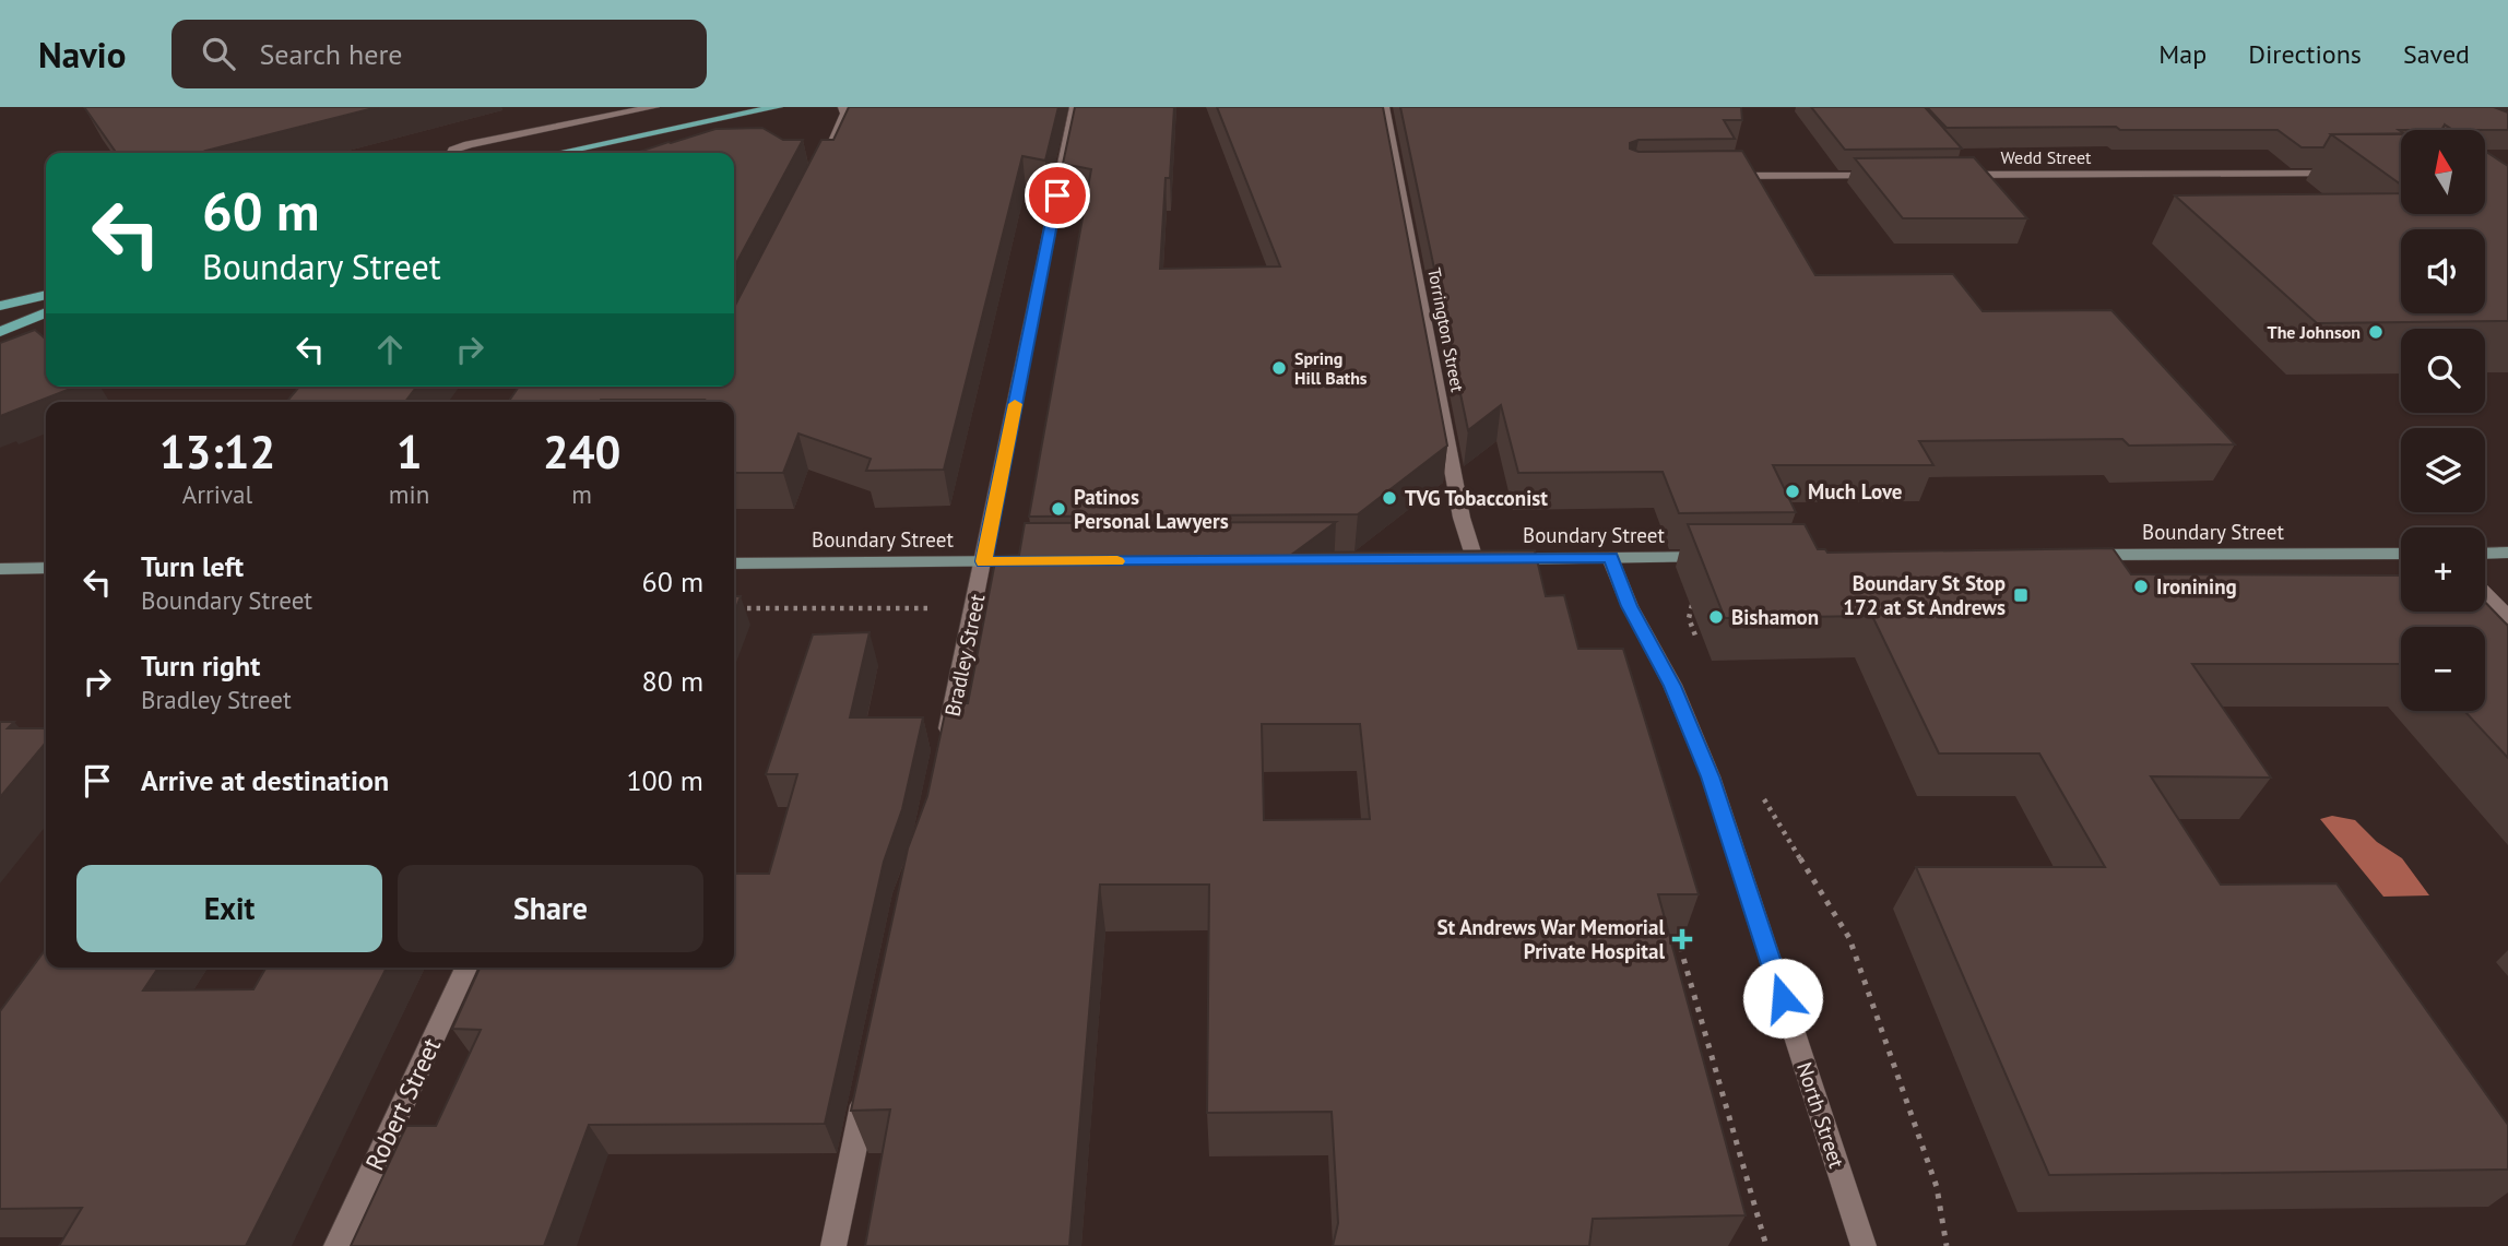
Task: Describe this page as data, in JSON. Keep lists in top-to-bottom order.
{
  "streets": {
    "main road": ["Boundary Street"],
    "street": [
      "Wedd Street",
      "Torrington Street",
      "Bradley Street",
      "Robert Street",
      "North Street"
    ]
  },
  "crossings": [
    ["Torrington Street", "Boundary Street"],
    ["Boundary Street", "Bradley Street"],
    ["Boundary Street", "North Street"]
  ],
  "places": {
    "other": [
      "The Johnson",
      "Spring Hill Baths",
      "Much Love",
      "TVG Tobacconist",
      "Patinos Personal Lawyers",
      "Ironining",
      "Bishamon"
    ],
    "transit": ["Boundary St Stop 172 at St Andrews"],
    "health": ["St Andrews War Memorial Private Hospital"]
  },
  "north": "top",
  "page": {
    "header": "Navio",
    "search": "Search here",
    "nav": ["Map", "Directions", "Saved"],
    "map_buttons": ["+", "−"],
    "turn": ["60 m", "Boundary Street"],
    "eta": [
      "13:12",
      "Arrival",
      "1",
      "min",
      "240",
      "m"
    ],
    "list": [
      {
        "name": "Turn left",
        "note": "Boundary Street",
        "value": "60 m"
      },
      {
        "name": "Turn right",
        "note": "Bradley Street",
        "value": "80 m"
      },
      {
        "name": "Arrive at destination",
        "value": "100 m"
      }
    ],
    "buttons": ["Exit", "Share"]
  }
}
